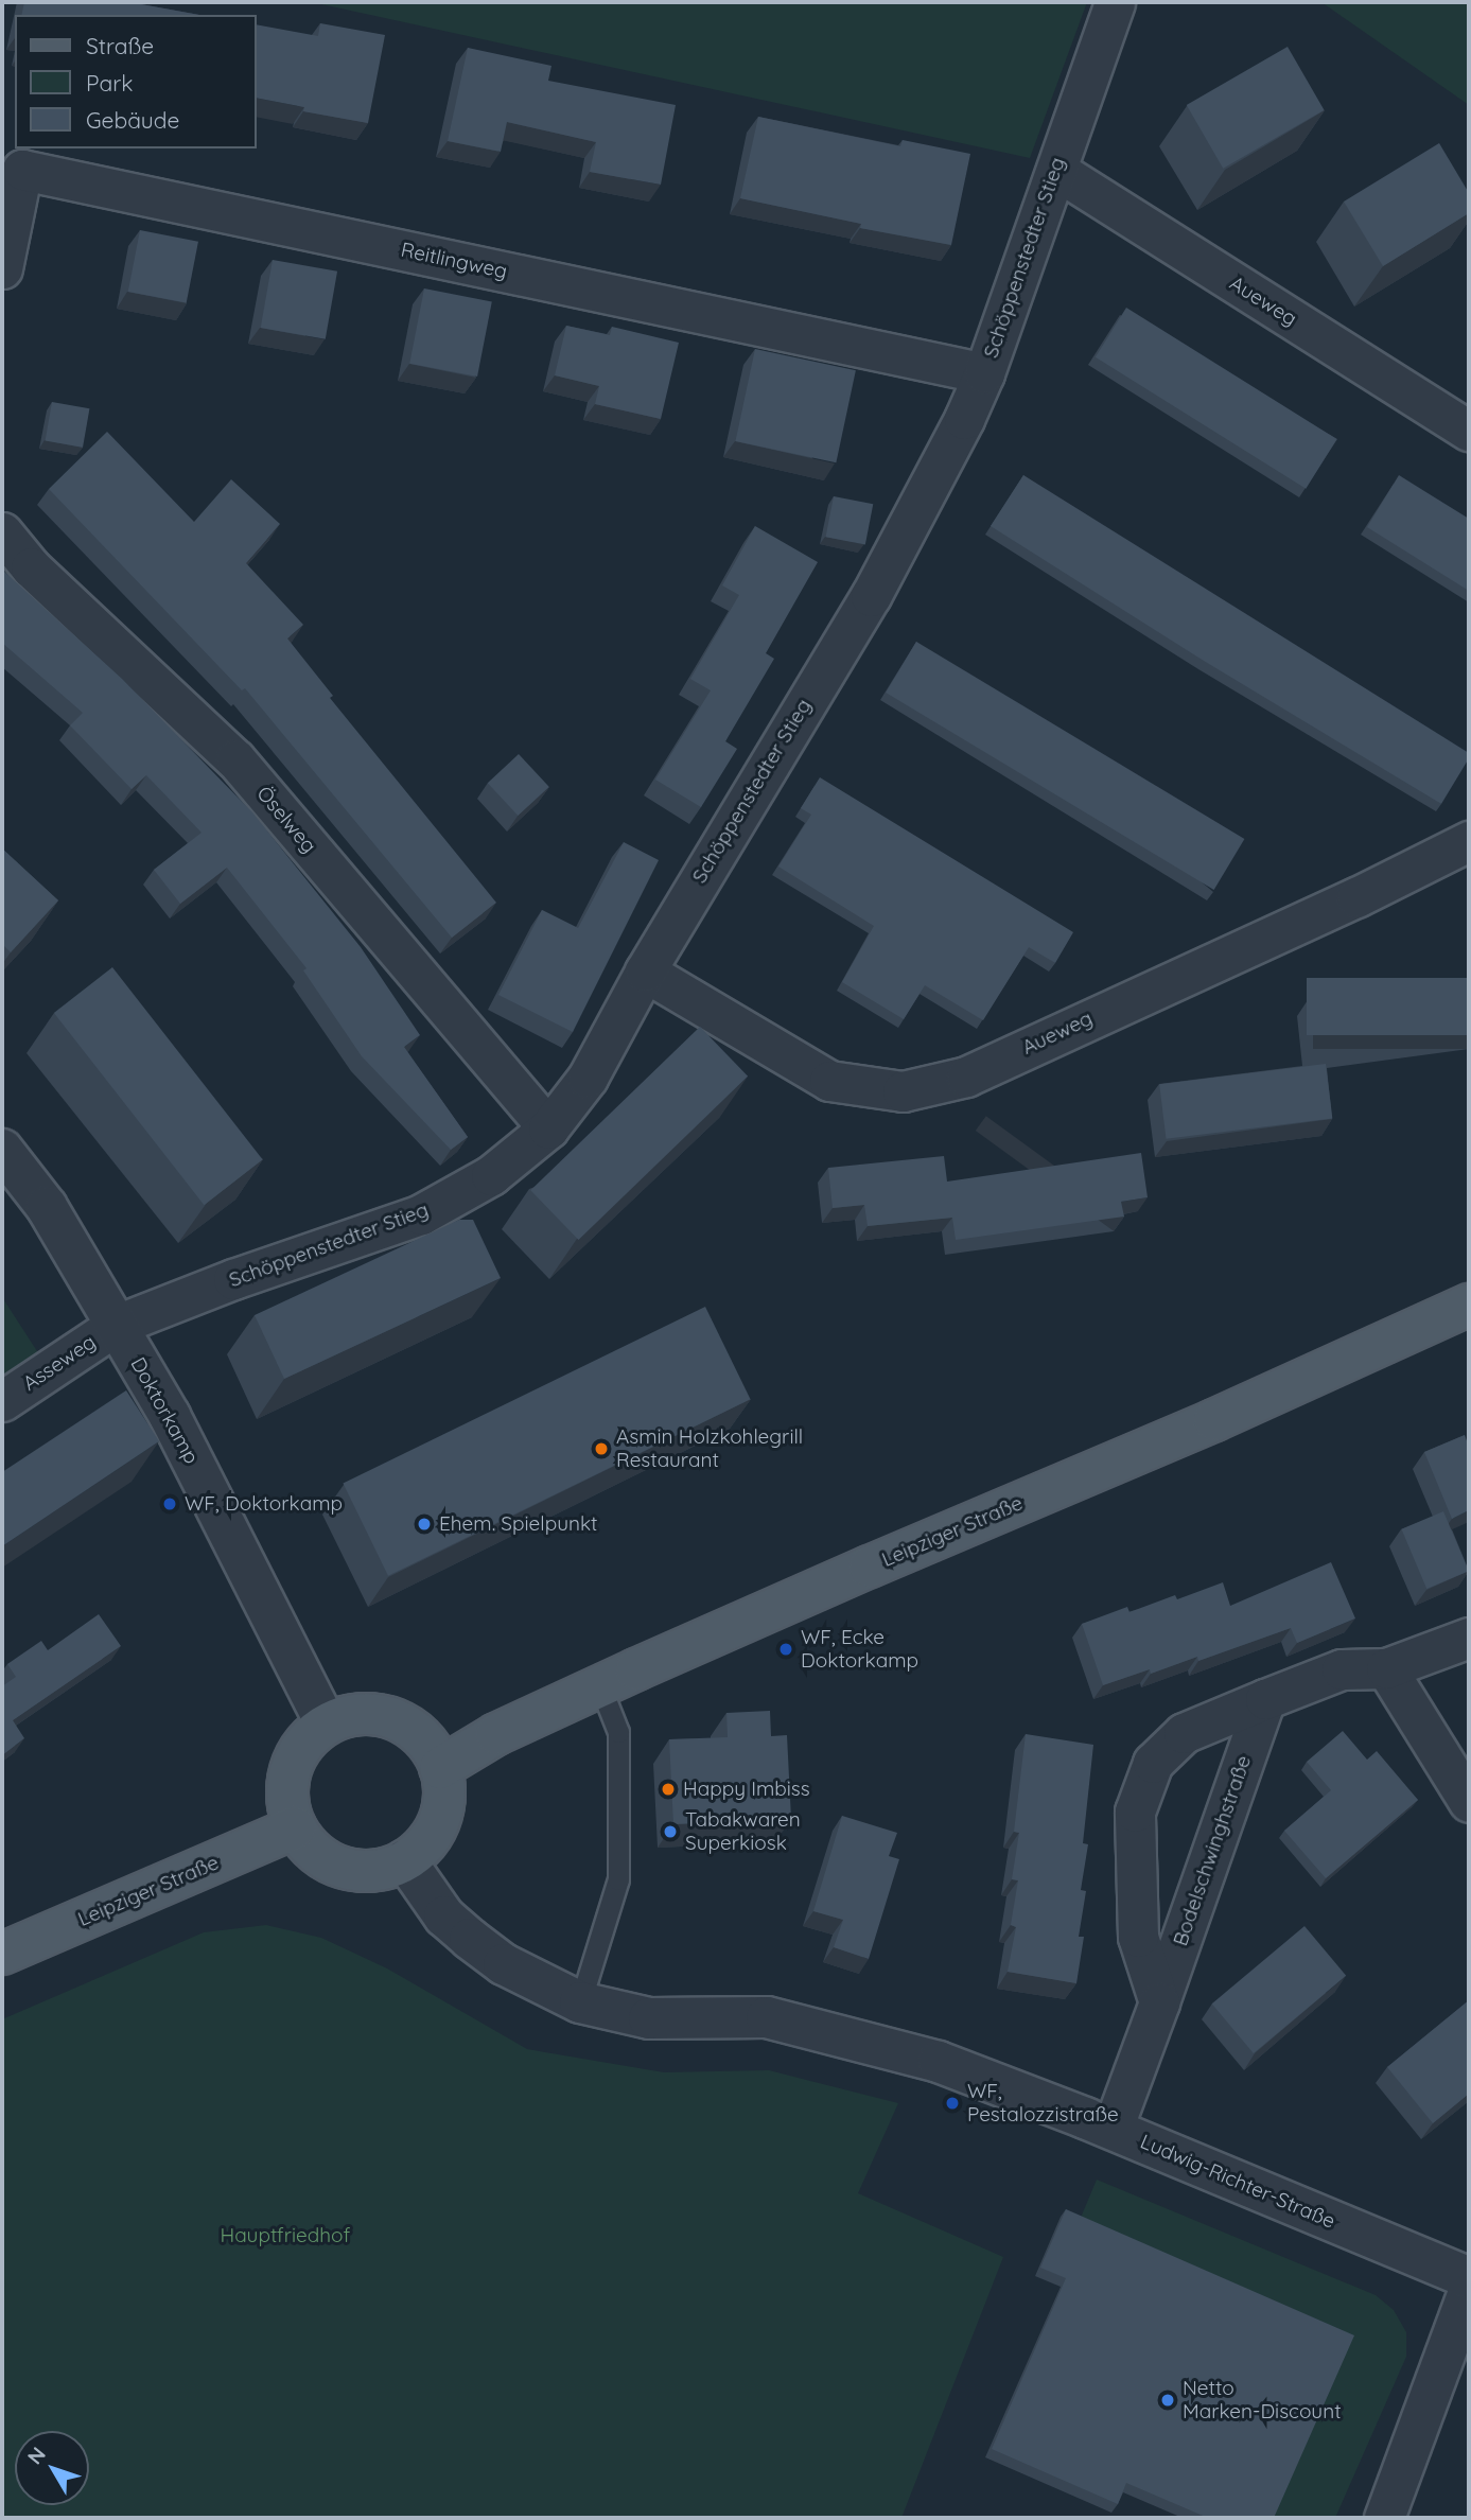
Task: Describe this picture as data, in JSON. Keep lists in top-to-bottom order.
{
  "streets": {
    "main road": ["Leipziger Straße"],
    "street": [
      "Schöppenstedter Stieg",
      "Reitlingweg",
      "Aueweg",
      "Öselweg",
      "Asseweg",
      "Doktorkamp",
      "Bodelschwinghstraße",
      "Ludwig-Richter-Straße"
    ]
  },
  "crossings": [
    ["Schöppenstedter Stieg", "Reitlingweg"],
    ["Schöppenstedter Stieg", "Aueweg"],
    ["Schöppenstedter Stieg", "Öselweg"],
    ["Schöppenstedter Stieg", "Asseweg"],
    ["Schöppenstedter Stieg", "Doktorkamp"],
    ["Asseweg", "Doktorkamp"],
    ["Doktorkamp", "Leipziger Straße"],
    ["Doktorkamp", "Ludwig-Richter-Straße"],
    ["Leipziger Straße", "Ludwig-Richter-Straße"],
    ["Bodelschwinghstraße", "Ludwig-Richter-Straße"]
  ],
  "parks": ["Hauptfriedhof"],
  "places": [
    "Asmin Holzkohlegrill Restaurant",
    "WF, Doktorkamp",
    "Ehem. Spielpunkt",
    "WF, Ecke Doktorkamp",
    "Happy Imbiss",
    "Tabakwaren Superkiosk",
    "WF, Pestalozzistraße",
    "Netto Marken-Discount"
  ],
  "legend": ["Straße", "Park", "Gebäude"],
  "north": "top left"
}
